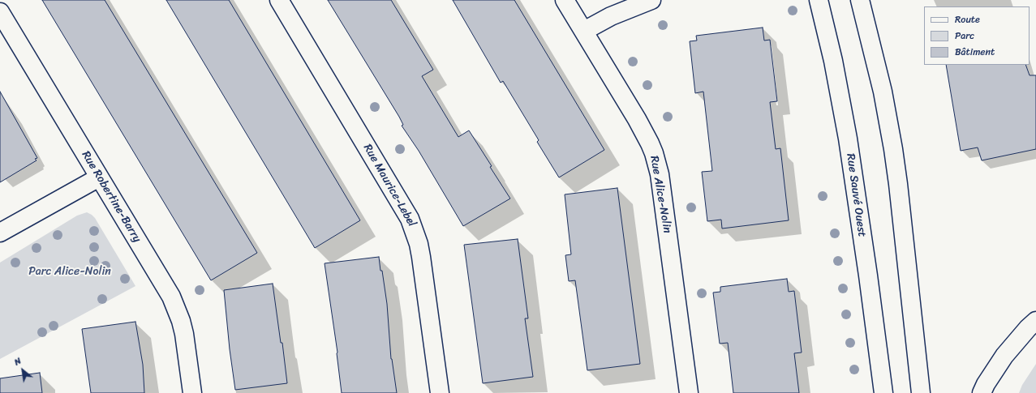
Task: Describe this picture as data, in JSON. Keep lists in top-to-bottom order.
{
  "streets": {
    "main road": [
      "Rue Maurice-Lebel",
      "Rue Alice-Nolin",
      "Rue Sauvé Ouest",
      "Rue Robertine-Barry"
    ]
  },
  "parks": ["Parc Alice-Nolin"],
  "legend": ["Route", "Parc", "Bâtiment"],
  "north": "top left"
}
